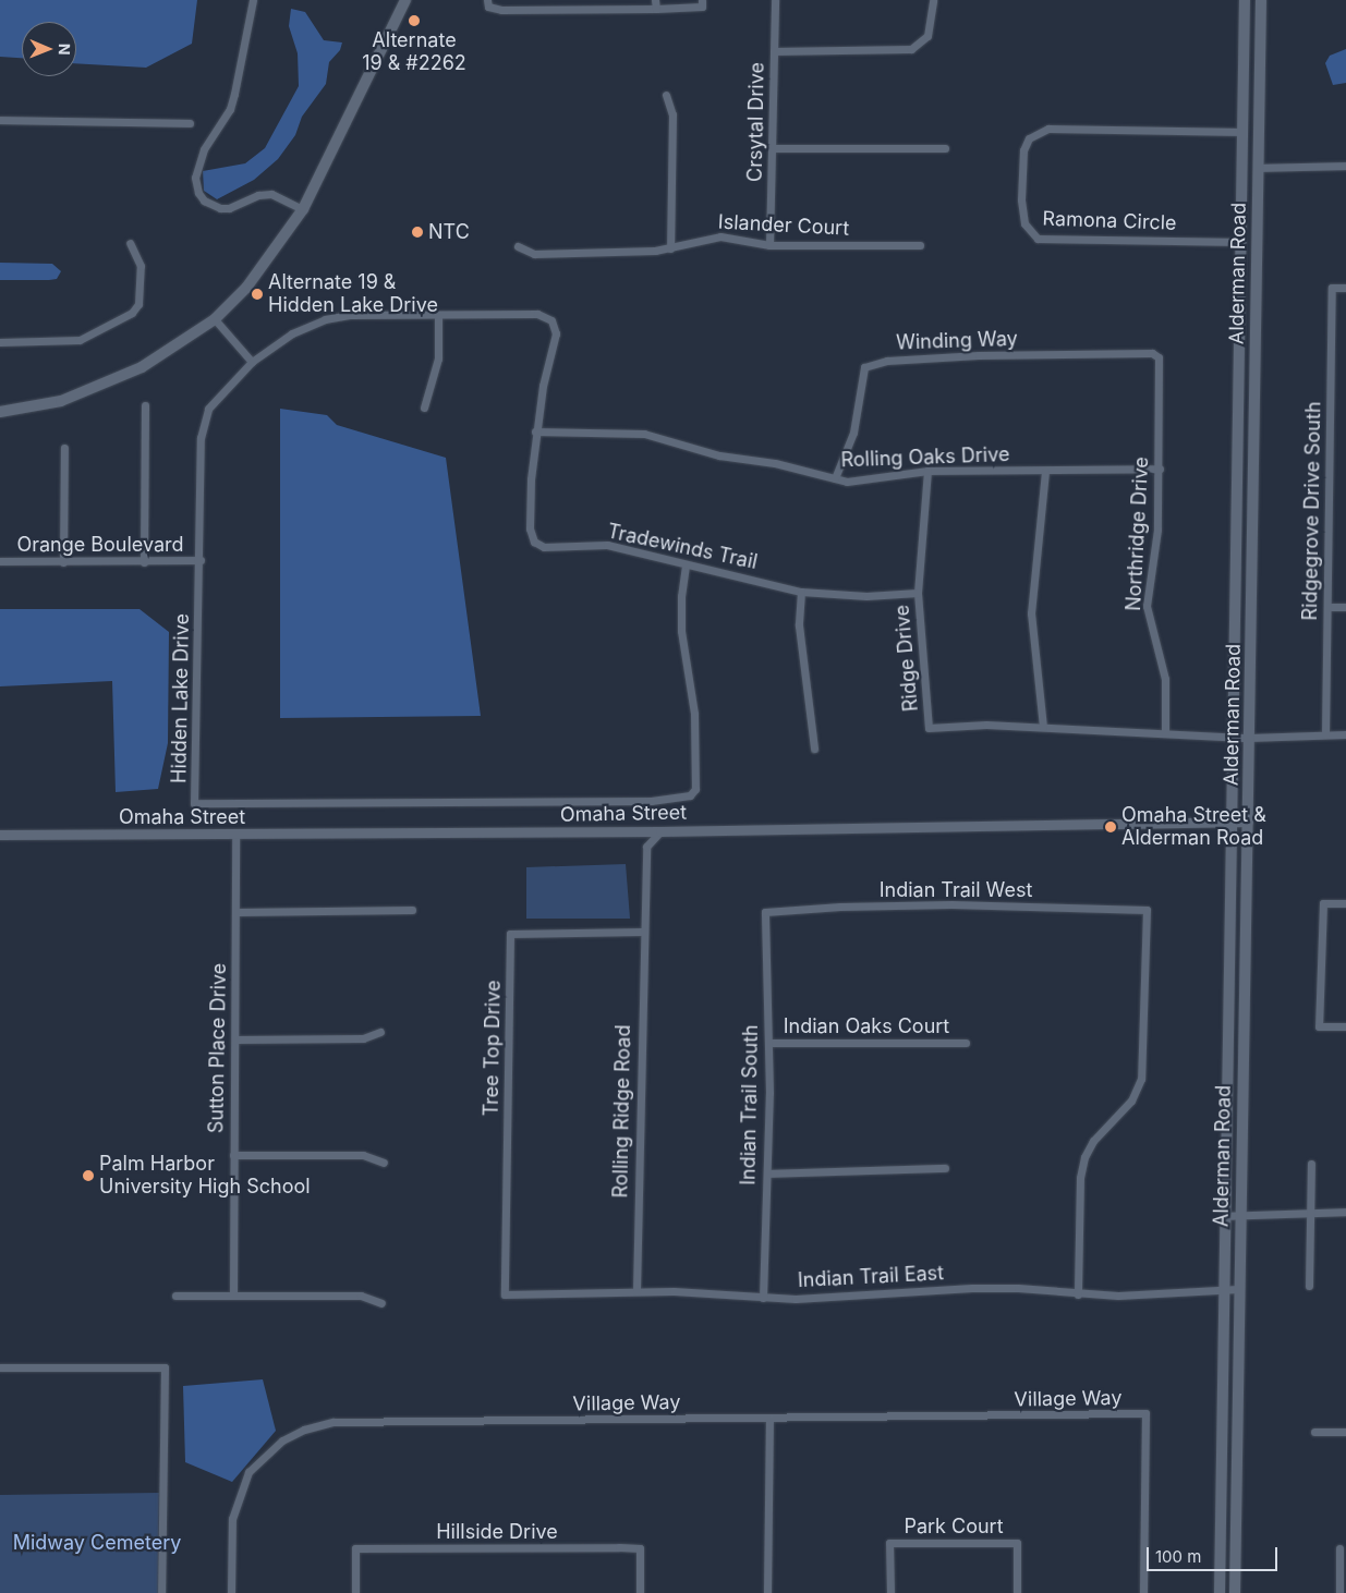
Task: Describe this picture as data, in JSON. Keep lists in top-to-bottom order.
{
  "streets": {
    "main road": ["Alderman Road"],
    "street": [
      "Crsytal Drive",
      "Ramona Circle",
      "Islander Court",
      "Winding Way",
      "Rolling Oaks Drive",
      "Ridgegrove Drive South",
      "Northridge Drive",
      "Orange Boulevard",
      "Tradewinds Trail",
      "Ridge Drive",
      "Hidden Lake Drive",
      "Omaha Street",
      "Indian Trail West",
      "Indian Oaks Court",
      "Sutton Place Drive",
      "Tree Top Drive",
      "Indian Trail South",
      "Rolling Ridge Road",
      "Indian Trail East",
      "Village Way",
      "Park Court",
      "Hillside Drive"
    ]
  },
  "crossings": [
    ["Crsytal Drive", "Islander Court"],
    ["Ramona Circle", "Alderman Road"],
    ["Alderman Road", "Omaha Street"],
    ["Alderman Road", "Indian Trail East"],
    ["Winding Way", "Rolling Oaks Drive"],
    ["Winding Way", "Northridge Drive"],
    ["Rolling Oaks Drive", "Northridge Drive"],
    ["Rolling Oaks Drive", "Tradewinds Trail"],
    ["Rolling Oaks Drive", "Ridge Drive"],
    ["Orange Boulevard", "Hidden Lake Drive"],
    ["Tradewinds Trail", "Ridge Drive"],
    ["Tradewinds Trail", "Hidden Lake Drive"],
    ["Omaha Street", "Sutton Place Drive"],
    ["Omaha Street", "Rolling Ridge Road"],
    ["Indian Trail West", "Indian Trail South"],
    ["Indian Trail West", "Indian Trail East"],
    ["Indian Oaks Court", "Indian Trail South"],
    ["Tree Top Drive", "Rolling Ridge Road"],
    ["Tree Top Drive", "Indian Trail East"],
    ["Indian Trail South", "Indian Trail East"],
    ["Rolling Ridge Road", "Indian Trail East"]
  ],
  "parks": ["Midway Cemetery"],
  "places": [
    "Alternate 19 & #2262",
    "NTC",
    "Alternate 19 & Hidden Lake Drive",
    "Omaha Street & Alderman Road",
    "Palm Harbor University High School"
  ],
  "scale_bar": "100 m",
  "north": "right"
}
